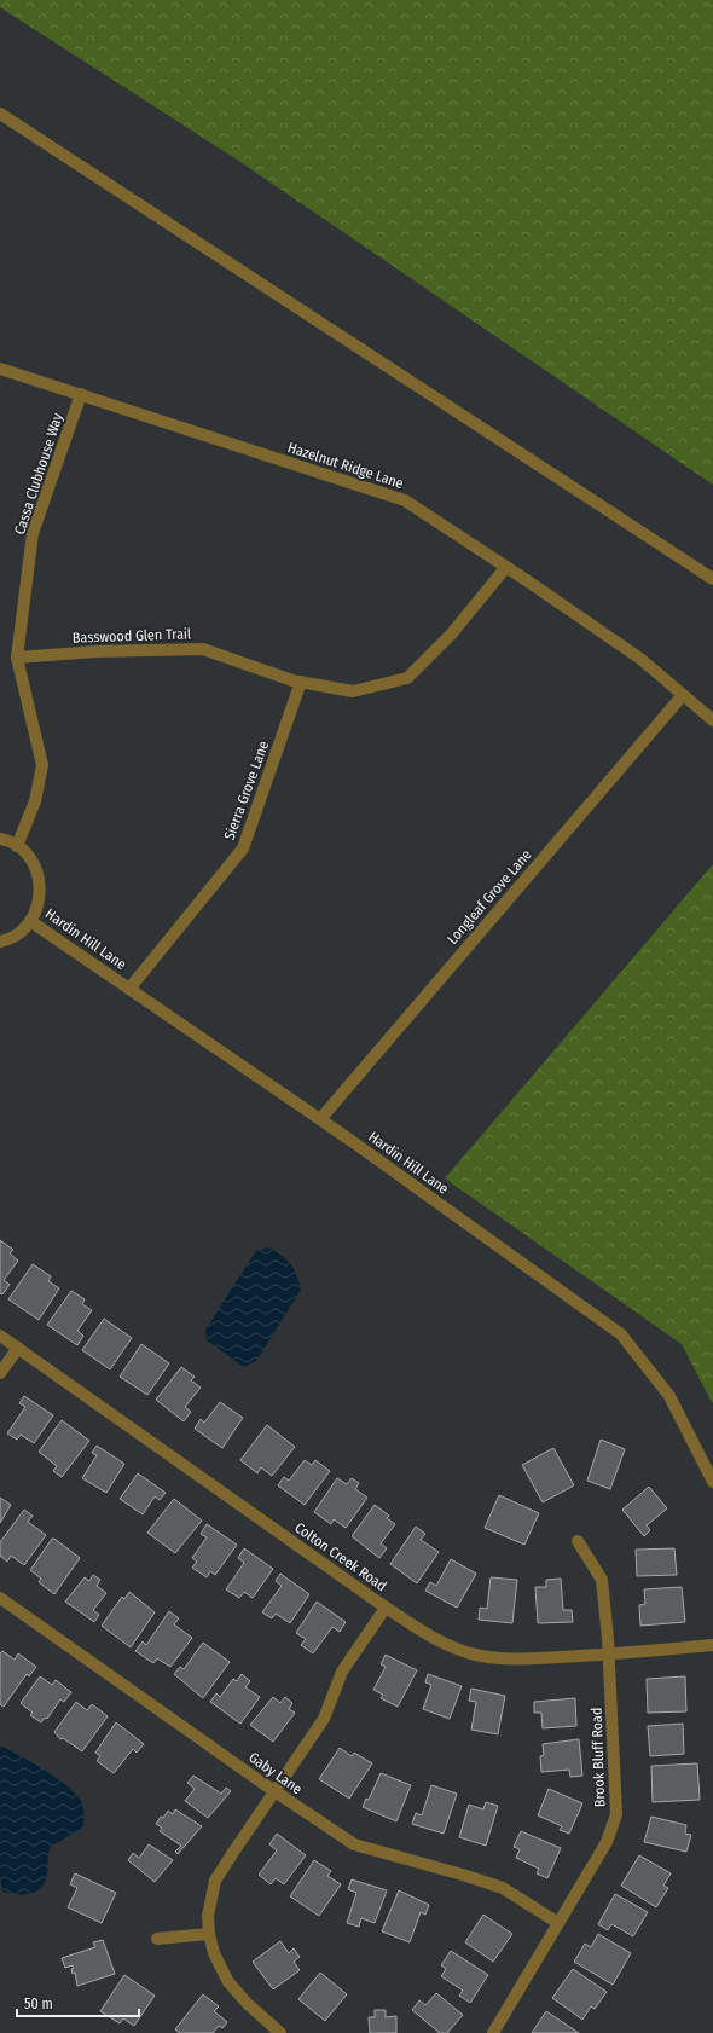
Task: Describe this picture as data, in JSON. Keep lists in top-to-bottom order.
{
  "streets": {
    "street": [
      "Hazelnut Ridge Lane",
      "Cassa Clubhouse Way",
      "Basswood Glen Trail",
      "Sierra Grove Lane",
      "Longleaf Grove Lane",
      "Hardin Hill Lane",
      "Colton Creek Road",
      "Brook Bluff Road",
      "Gaby Lane"
    ]
  },
  "crossings": [
    ["Hazelnut Ridge Lane", "Cassa Clubhouse Way"],
    ["Hazelnut Ridge Lane", "Basswood Glen Trail"],
    ["Hazelnut Ridge Lane", "Longleaf Grove Lane"],
    ["Cassa Clubhouse Way", "Basswood Glen Trail"],
    ["Basswood Glen Trail", "Sierra Grove Lane"],
    ["Sierra Grove Lane", "Hardin Hill Lane"],
    ["Longleaf Grove Lane", "Hardin Hill Lane"],
    ["Colton Creek Road", "Brook Bluff Road"],
    ["Brook Bluff Road", "Gaby Lane"]
  ],
  "scale_bar": "50 m"
}
